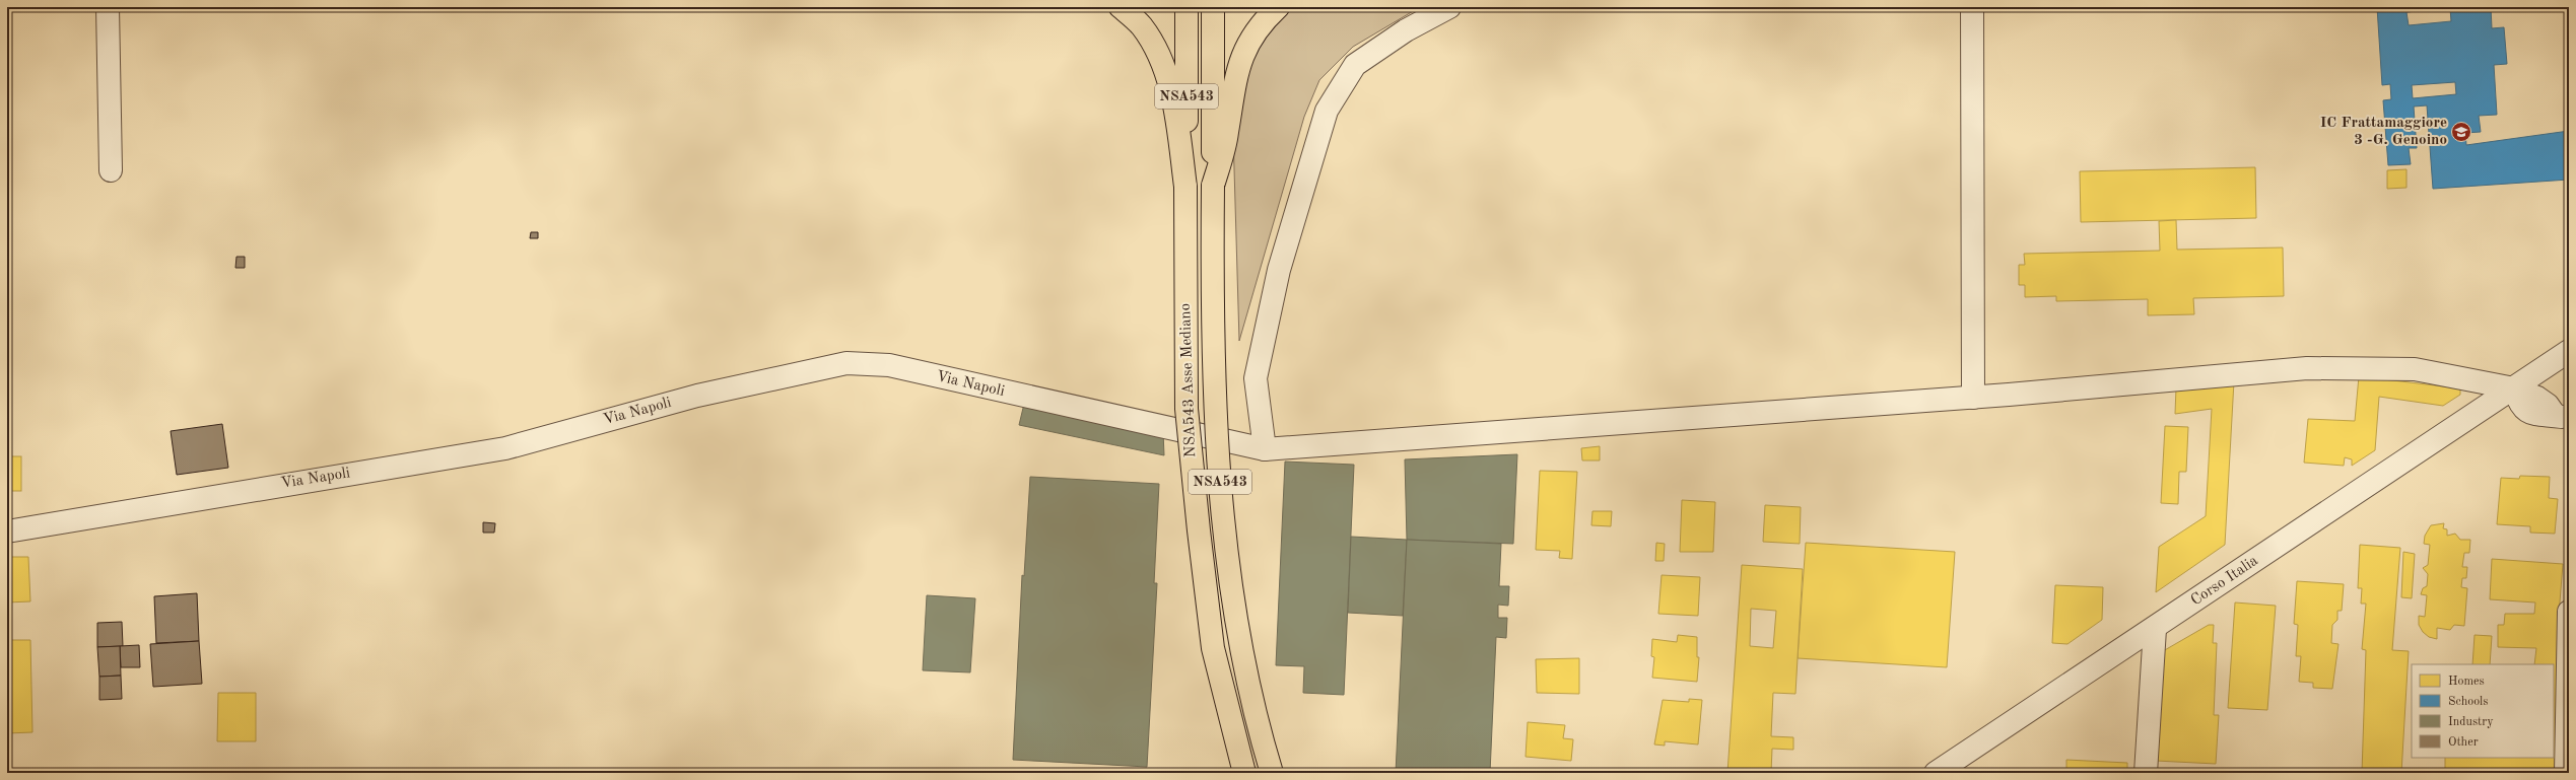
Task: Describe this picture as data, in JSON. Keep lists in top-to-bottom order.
{
  "streets": {
    "highway": ["NSA543", "NSA543 Asse Mediano"],
    "street": ["Via Napoli", "Corso Italia"]
  },
  "crossings": [
    ["Via Napoli", "Corso Italia"]
  ],
  "places": {
    "school or university": ["IC Frattamaggiore 3 -G. Genoino"]
  },
  "legend": [
    "Homes",
    "Schools",
    "Industry",
    "Other"
  ]
}
